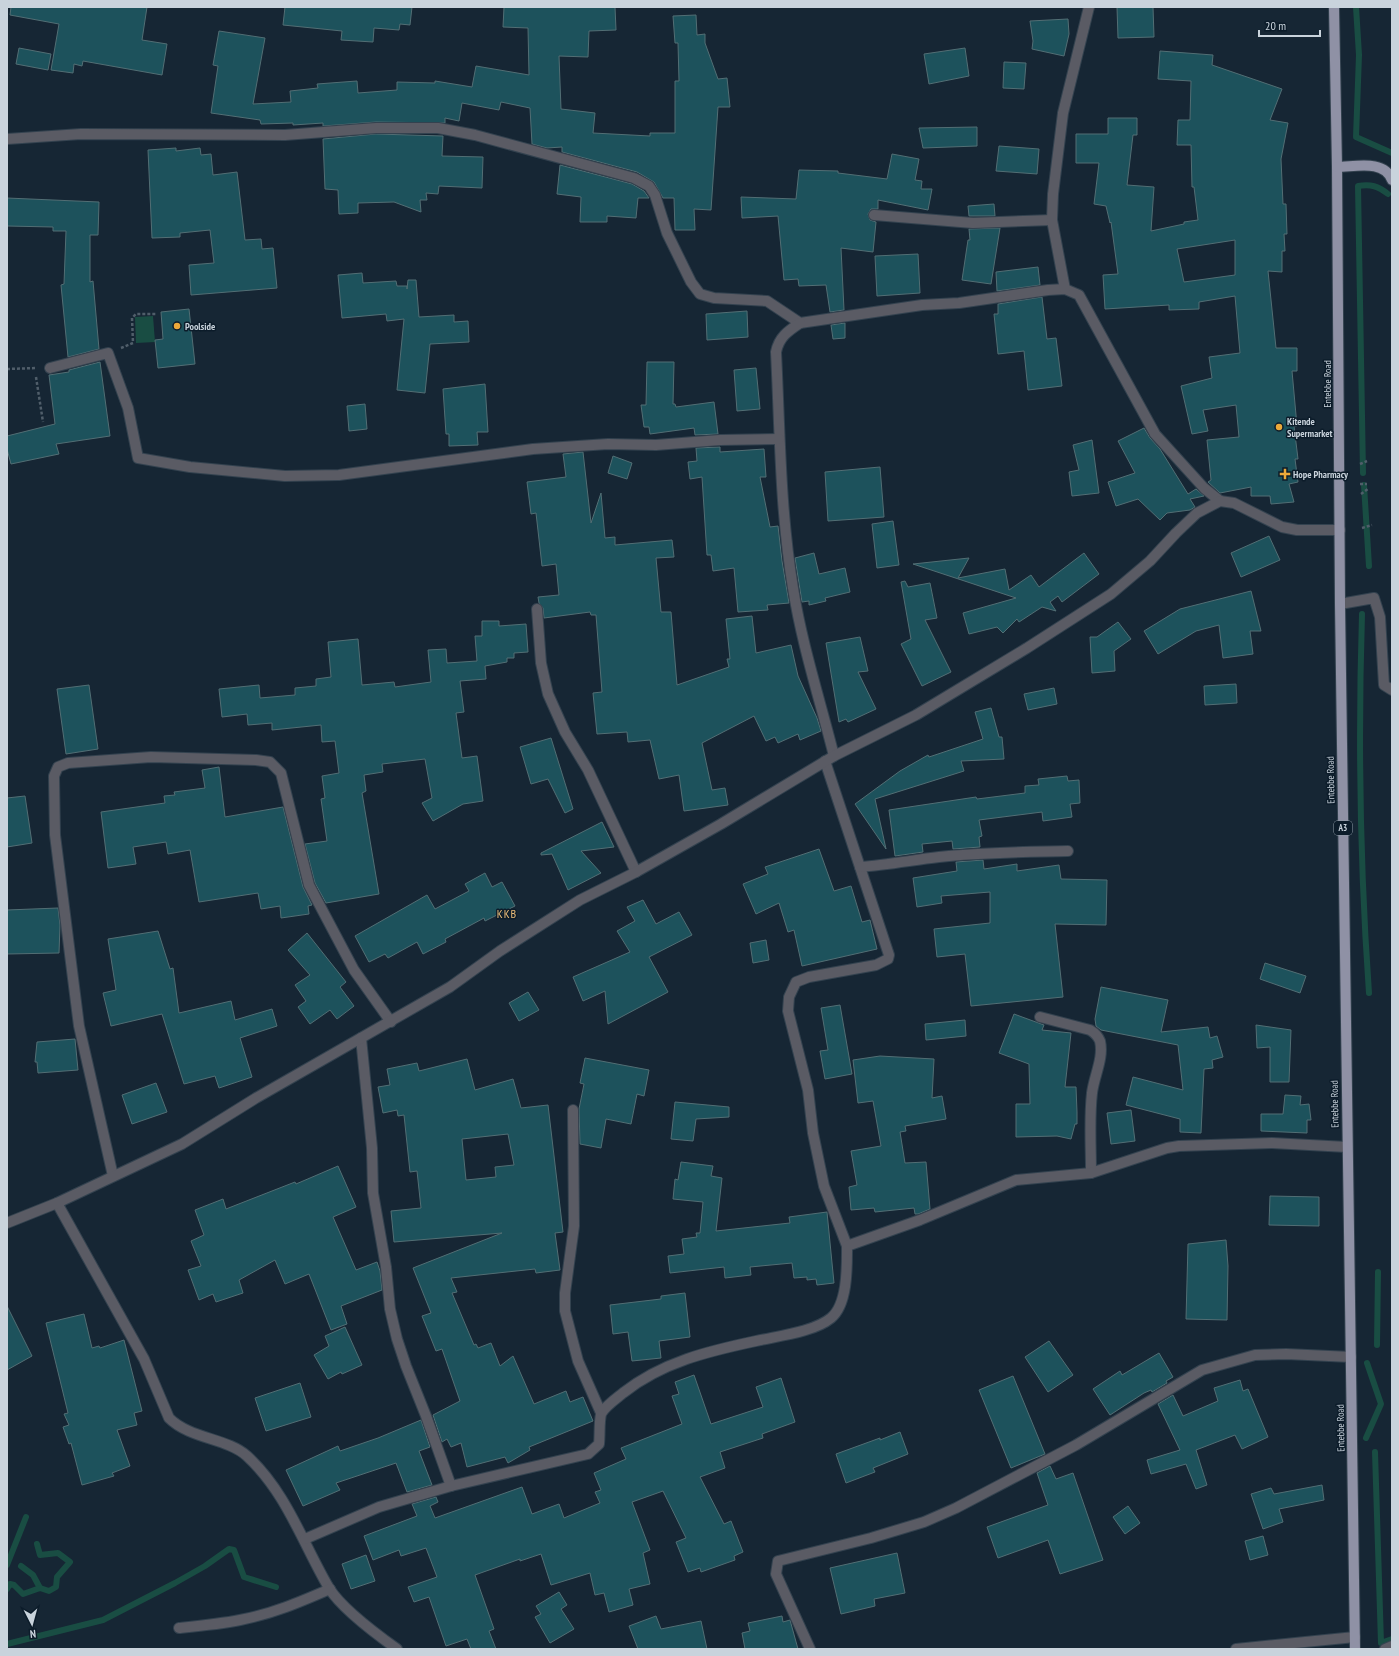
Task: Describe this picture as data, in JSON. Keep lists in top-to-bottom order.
{
  "streets": {
    "main road": ["Entebbe Road", "A3"]
  },
  "districts": ["KKB"],
  "places": {
    "other": ["Poolside", "Kitende Supermarket"],
    "health": ["Hope Pharmacy"]
  },
  "scale_bar": "20 m",
  "north": "bottom"
}
